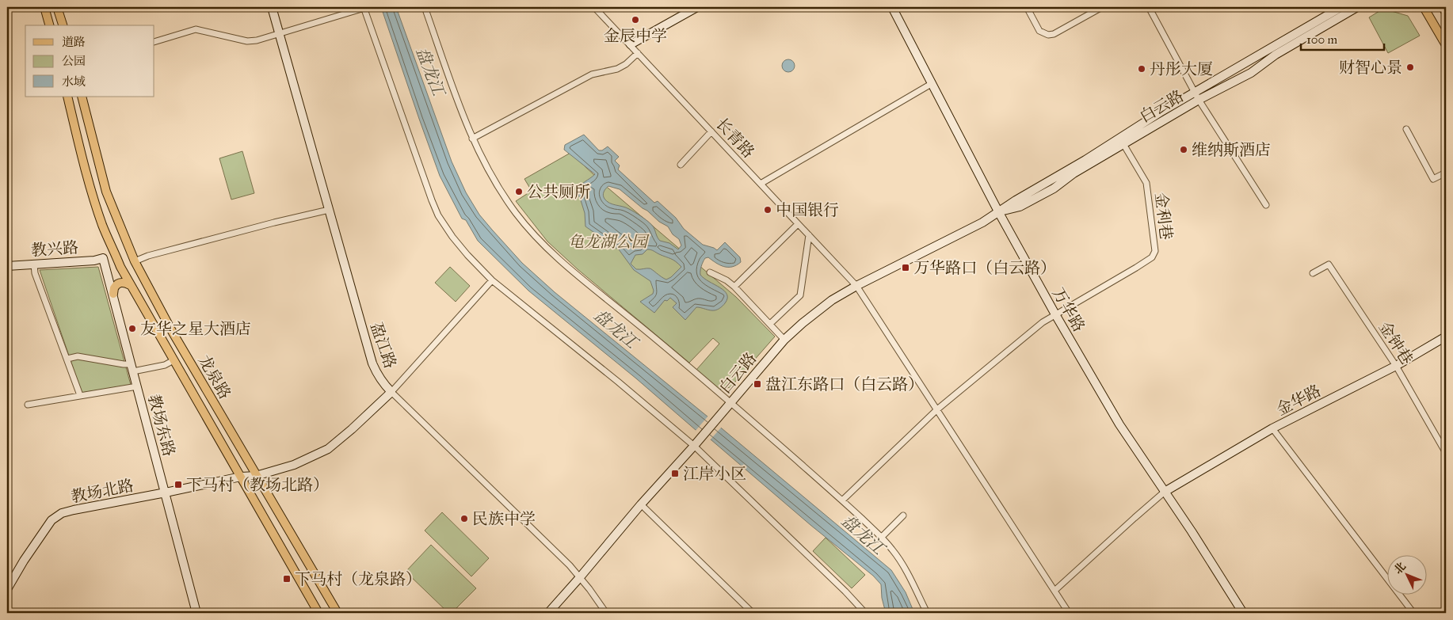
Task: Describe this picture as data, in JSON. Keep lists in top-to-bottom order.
{
  "streets": {
    "main road": ["龙泉路"],
    "street": [
      "白云路",
      "长青路",
      "金利巷",
      "教兴路",
      "万华路",
      "金钟巷",
      "盈江路",
      "金华路",
      "教场东路",
      "教场北路"
    ]
  },
  "crossings": [
    ["白云路", "长青路"],
    ["白云路", "金利巷"],
    ["白云路", "万华路"],
    ["白云路", "盈江路"],
    ["金利巷", "万华路"],
    ["教兴路", "教场东路"],
    ["万华路", "金华路"],
    ["金钟巷", "金华路"],
    ["盈江路", "教场北路"],
    ["龙泉路", "教场北路"],
    ["教场东路", "教场北路"]
  ],
  "water": ["盘龙江"],
  "parks": ["龟龙湖公园"],
  "places": {
    "other": [
      "金辰中学",
      "财智心景",
      "丹彤大厦",
      "维纳斯酒店",
      "公共厕所",
      "中国银行",
      "友华之星大酒店",
      "民族中学"
    ],
    "transit": [
      "万华路口（白云路）",
      "盘江东路口（白云路）",
      "江岸小区",
      "下马村（教场北路）",
      "下马村（龙泉路）"
    ]
  },
  "legend": ["道路", "公园", "水域"],
  "scale_bar": "100 m",
  "north": "top left"
}
